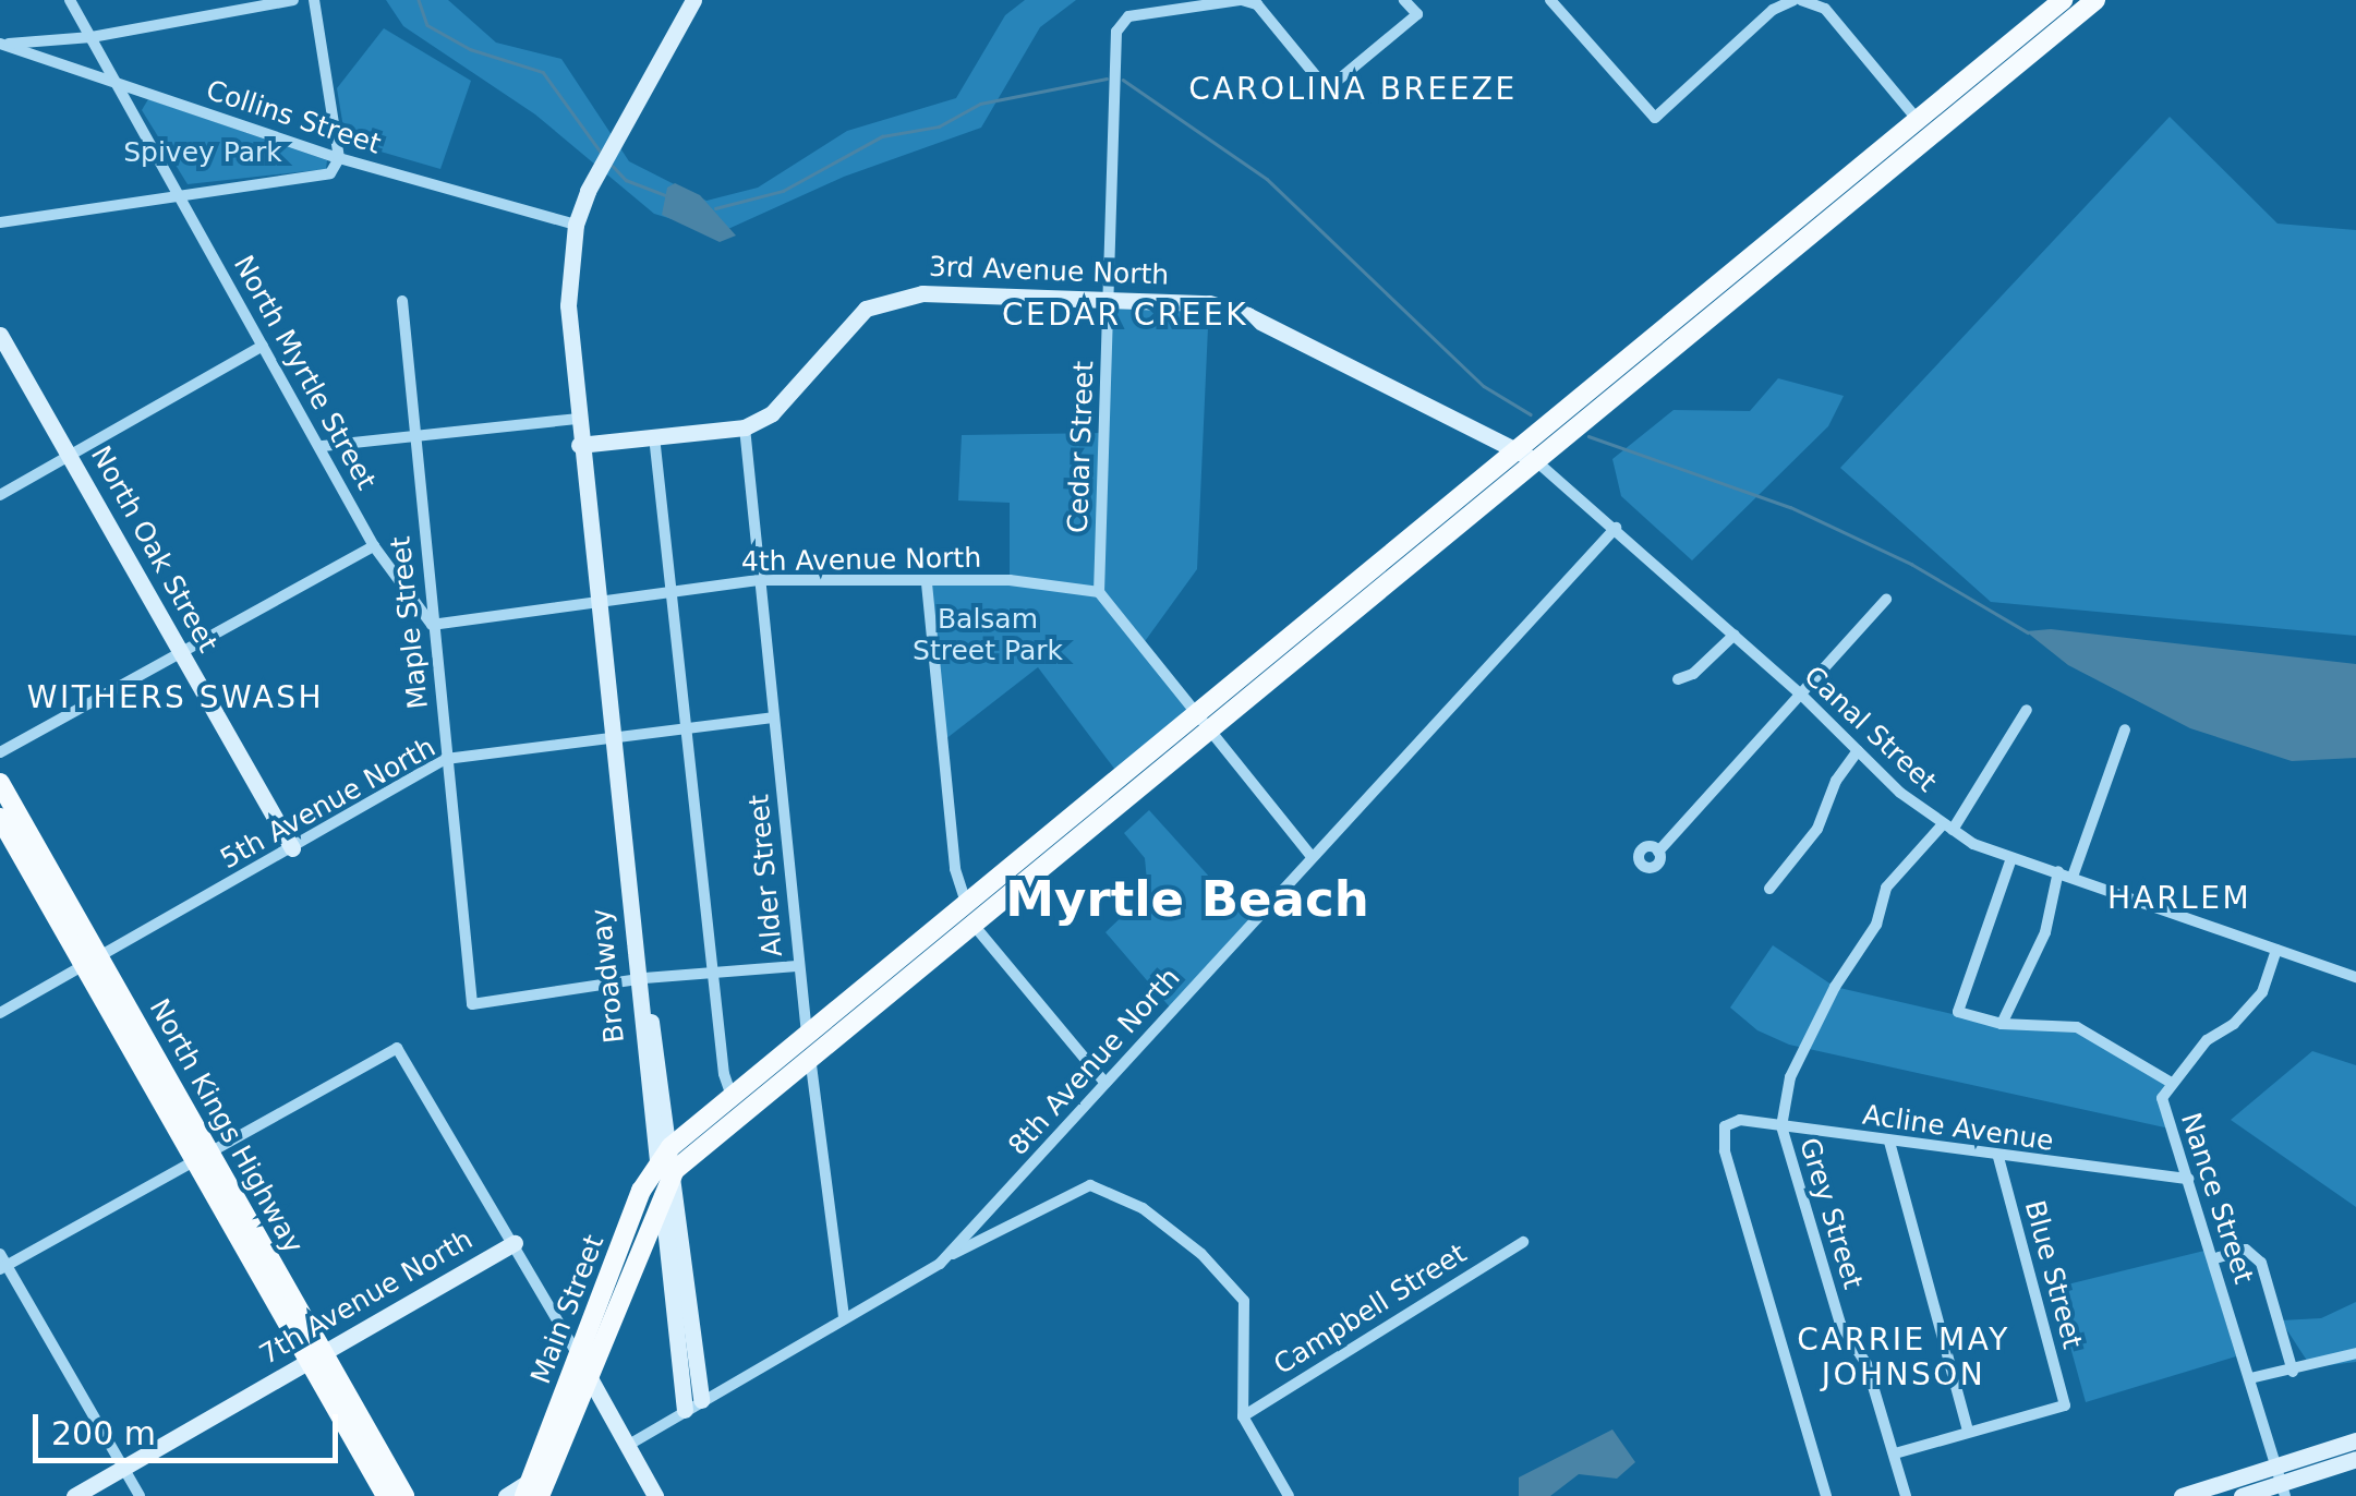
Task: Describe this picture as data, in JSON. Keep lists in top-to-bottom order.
{
  "streets": {
    "main road": ["North Kings Highway", "Main Street"],
    "street": [
      "Collins Street",
      "3rd Avenue North",
      "North Myrtle Street",
      "Cedar Street",
      "North Oak Street",
      "4th Avenue North",
      "Maple Street",
      "Canal Street",
      "5th Avenue North",
      "Alder Street",
      "Broadway",
      "8th Avenue North",
      "Acline Avenue",
      "Nance Street",
      "Grey Street",
      "Blue Street",
      "7th Avenue North",
      "Campbell Street"
    ]
  },
  "crossings": [
    ["Collins Street", "North Myrtle Street"],
    ["Collins Street", "Broadway"],
    ["3rd Avenue North", "Cedar Street"],
    ["3rd Avenue North", "Canal Street"],
    ["3rd Avenue North", "Alder Street"],
    ["North Myrtle Street", "4th Avenue North"],
    ["North Myrtle Street", "Maple Street"],
    ["Cedar Street", "4th Avenue North"],
    ["North Oak Street", "5th Avenue North"],
    ["4th Avenue North", "Maple Street"],
    ["4th Avenue North", "Alder Street"],
    ["4th Avenue North", "Broadway"],
    ["Maple Street", "5th Avenue North"],
    ["Maple Street", "Broadway"],
    ["Canal Street", "8th Avenue North"],
    ["Canal Street", "Nance Street"],
    ["5th Avenue North", "Alder Street"],
    ["5th Avenue North", "Broadway"],
    ["5th Avenue North", "North Kings Highway"],
    ["Alder Street", "8th Avenue North"],
    ["Broadway", "8th Avenue North"],
    ["Broadway", "Main Street"],
    ["North Kings Highway", "7th Avenue North"],
    ["Acline Avenue", "Nance Street"],
    ["Acline Avenue", "Grey Street"],
    ["Acline Avenue", "Blue Street"]
  ],
  "districts": [
    "CAROLINA BREEZE",
    "CEDAR CREEK",
    "WITHERS SWASH",
    "HARLEM",
    "Myrtle Beach",
    "CARRIE MAY JOHNSON"
  ],
  "parks": ["Spivey Park", "Balsam Street Park"],
  "scale_bar": "200 m"
}
